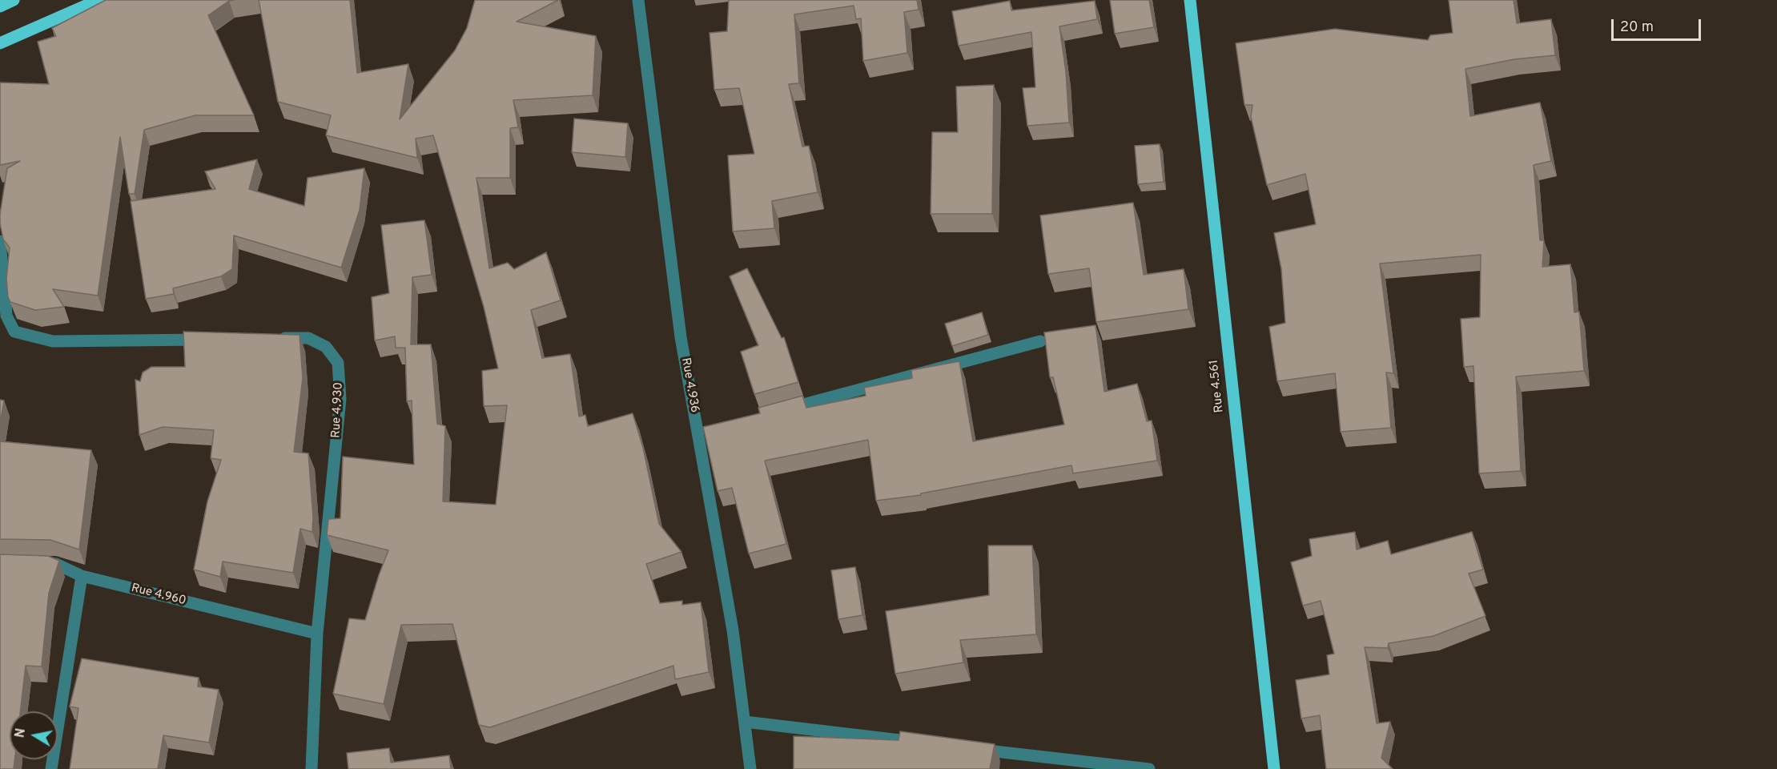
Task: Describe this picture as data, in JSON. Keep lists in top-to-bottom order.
{
  "streets": {
    "main road": ["Rue 4.561"],
    "street": ["Rue 4.936", "Rue 4.930", "Rue 4.960"]
  },
  "crossings": [
    ["Rue 4.930", "Rue 4.960"]
  ],
  "scale_bar": "20 m",
  "north": "left"
}
